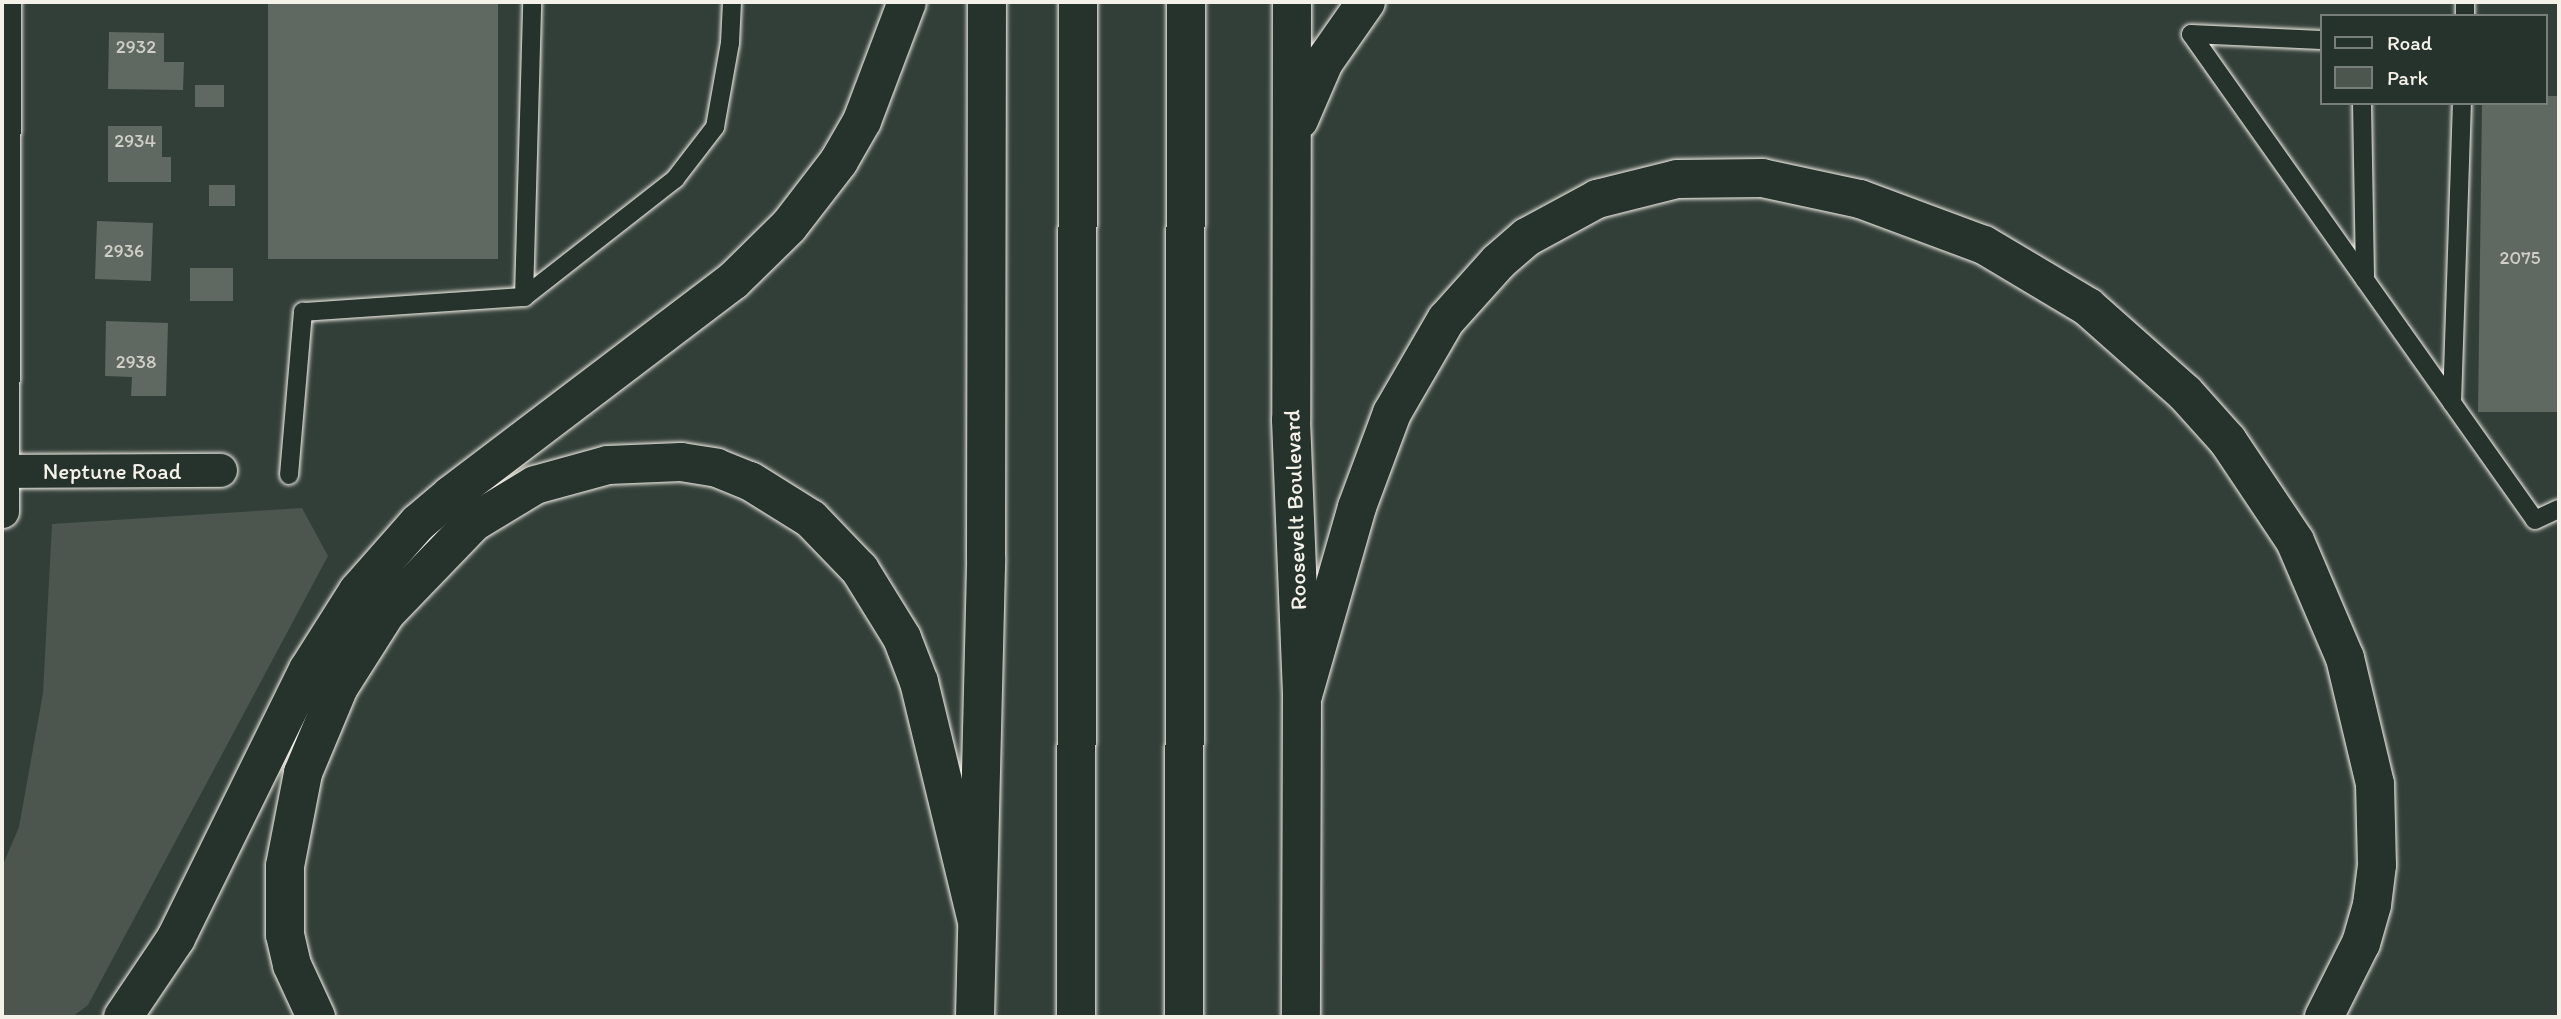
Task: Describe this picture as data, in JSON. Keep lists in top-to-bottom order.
{
  "streets": {
    "highway": ["Roosevelt Boulevard"],
    "street": ["Neptune Road"]
  },
  "house_numbers": [
    "2932",
    "2934",
    "2936",
    "2075",
    "2938"
  ],
  "legend": ["Road", "Park"]
}
